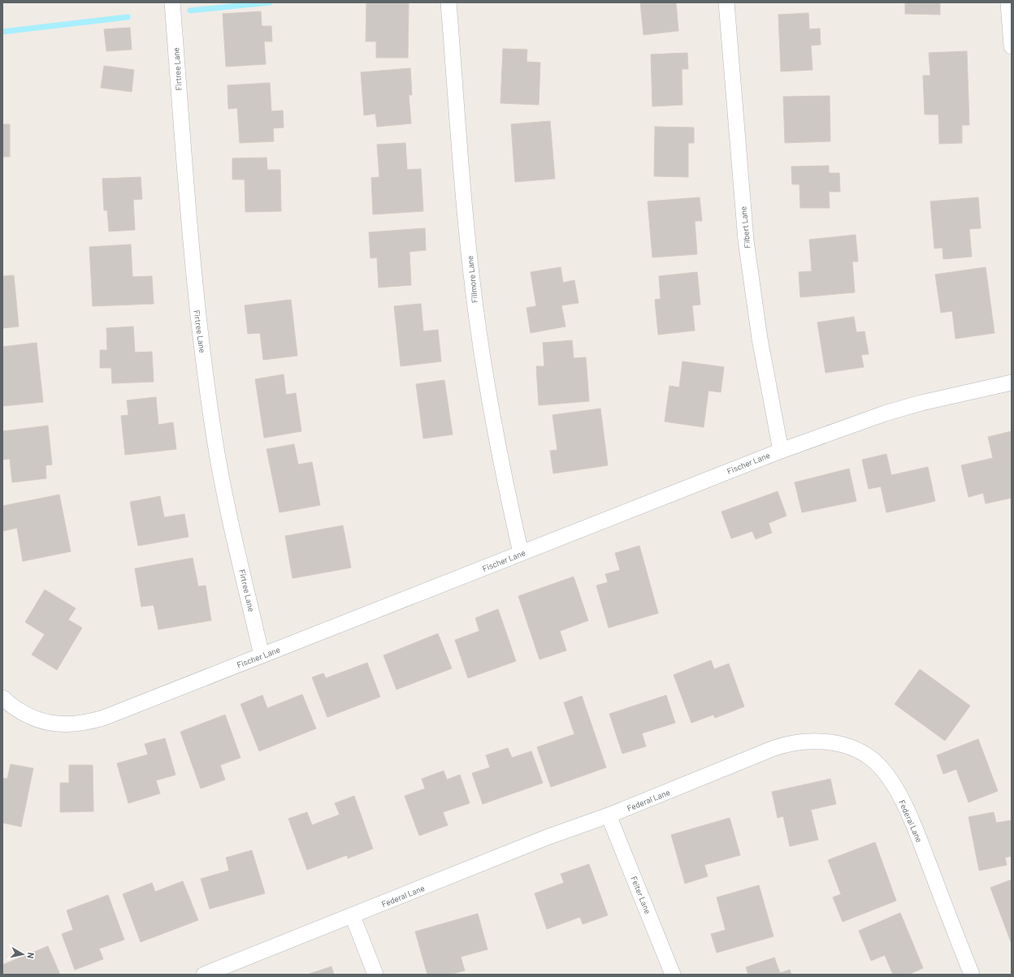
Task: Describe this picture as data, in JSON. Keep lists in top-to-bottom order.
{
  "streets": {
    "street": [
      "Firtree Lane",
      "Filbert Lane",
      "Fillmore Lane",
      "Fischer Lane",
      "Federal Lane",
      "Felter Lane"
    ]
  },
  "crossings": [
    ["Firtree Lane", "Fischer Lane"],
    ["Filbert Lane", "Fischer Lane"],
    ["Fillmore Lane", "Fischer Lane"],
    ["Federal Lane", "Felter Lane"]
  ],
  "north": "right"
}
